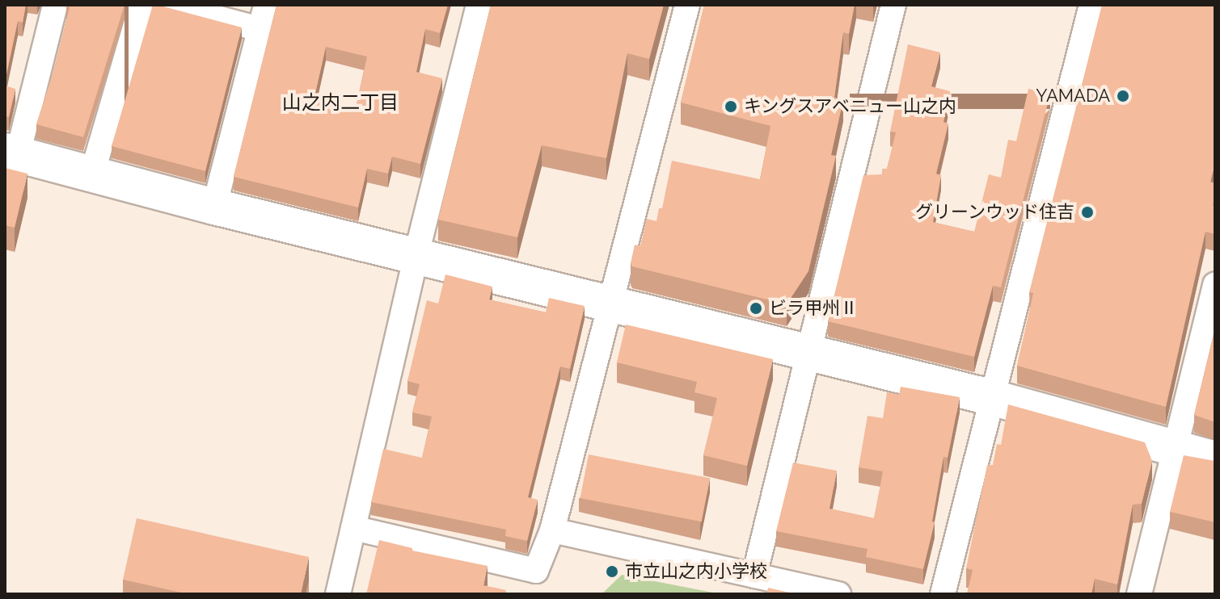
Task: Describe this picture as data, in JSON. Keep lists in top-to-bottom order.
{
  "districts": ["山之内二丁目"],
  "places": [
    "YAMADA",
    "キングスアベニュー山之内",
    "グリーンウッド住吉",
    "ビラ甲州Ⅱ",
    "市立山之内小学校"
  ]
}
